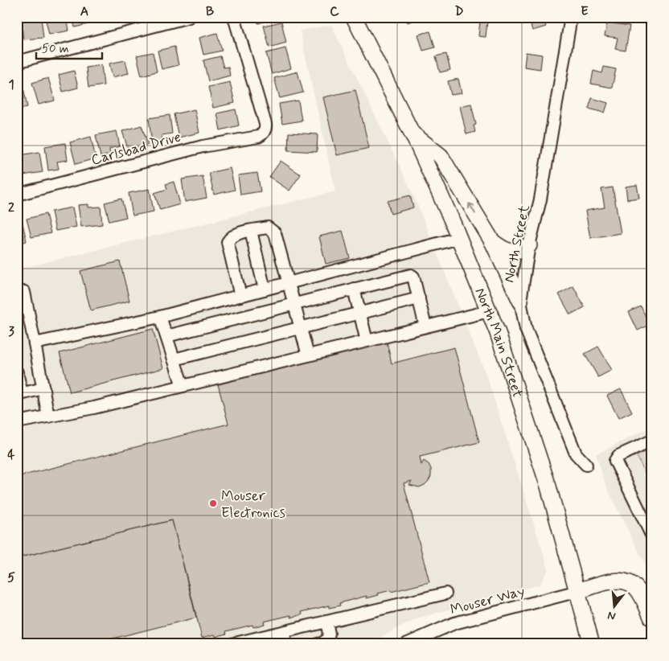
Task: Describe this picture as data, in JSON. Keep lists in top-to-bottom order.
{
  "streets": {
    "main road": ["North Main Street"],
    "street": ["Carlsbad Drive", "North Street", "Mouser Way"]
  },
  "crossings": [
    ["North Main Street", "Mouser Way"]
  ],
  "places": ["Mouser Electronics"],
  "scale_bar": "50 m",
  "north": "bottom",
  "grid": {
    "columns": [
      "A",
      "B",
      "C",
      "D",
      "E"
    ],
    "rows": [
      "1",
      "2",
      "3",
      "4",
      "5"
    ]
  }
}
